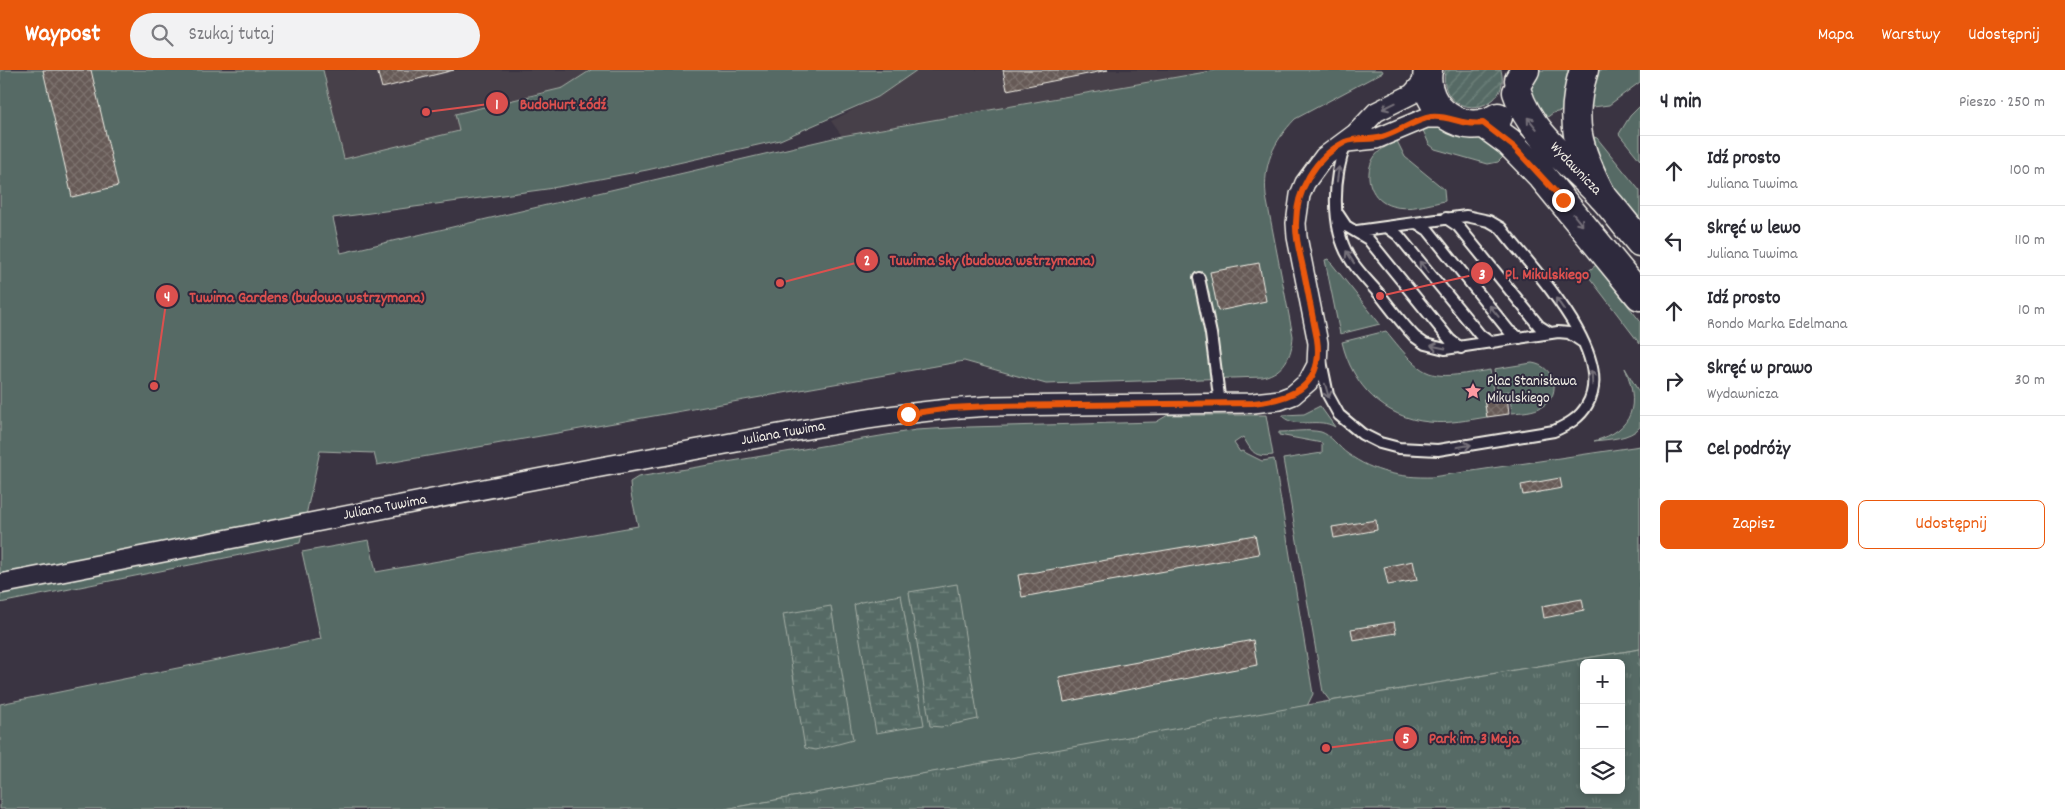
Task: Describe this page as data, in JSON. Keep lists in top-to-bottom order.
{
  "streets": {
    "main road": ["Wydawnicza"],
    "street": ["Juliana Tuwima"]
  },
  "places": {
    "other": [
      "BudoHurt Łódź",
      "Tuwima Sky (budowa wstrzymana)",
      "Pl. Mikulskiego",
      "Tuwima Gardens (budowa wstrzymana)",
      "Park im. 3 Maja"
    ],
    "place": ["Plac Stanisława Mikulskiego"]
  },
  "page": {
    "header": "Waypost",
    "search": "Szukaj tutaj",
    "nav": ["Mapa", "Warstwy", "Udostępnij"],
    "heading": ["4 min", "Pieszo · 250 m"],
    "list": [
      ["Idź prosto", "Juliana Tuwima", "100 m"],
      ["Skręć w lewo", "Juliana Tuwima", "110 m"],
      ["Idź prosto", "Rondo Marka Edelmana", "10 m"],
      ["Skręć w prawo", "Wydawnicza", "30 m"],
      "Cel podróży"
    ],
    "buttons": ["Zapisz", "Udostępnij"],
    "map_buttons": ["+", "−"]
  }
}
